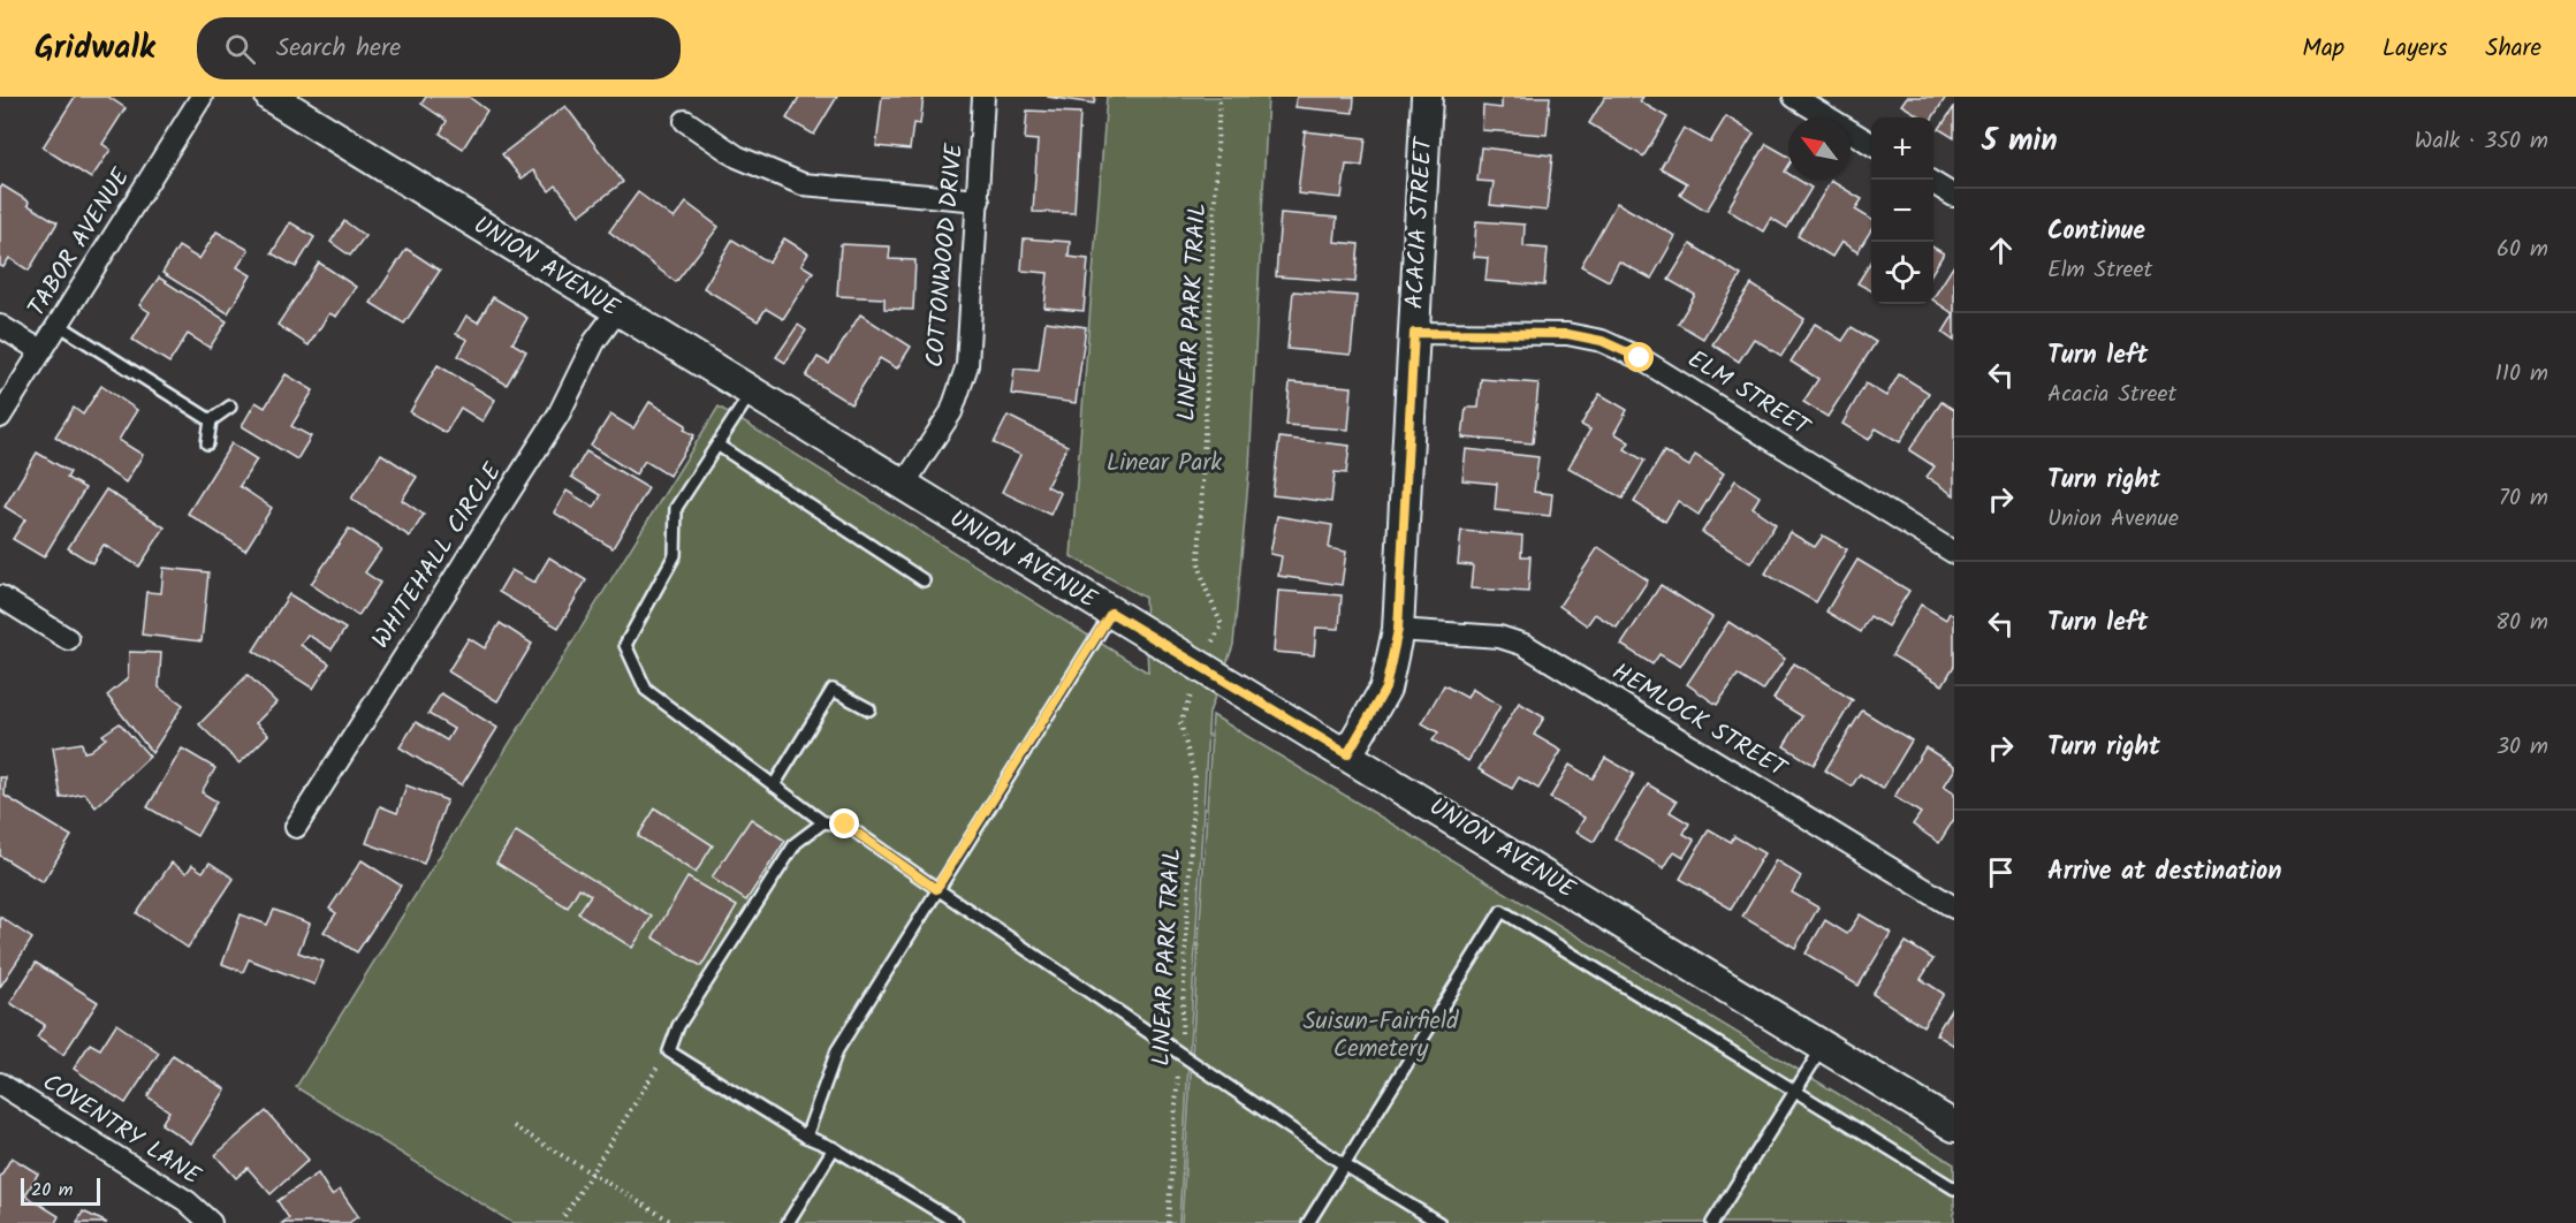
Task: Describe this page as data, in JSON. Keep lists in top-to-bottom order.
{
  "streets": {
    "street": [
      "ACACIA STREET",
      "TABOR AVENUE",
      "COTTONWOOD DRIVE",
      "UNION AVENUE",
      "ELM STREET",
      "WHITEHALL CIRCLE",
      "HEMLOCK STREET",
      "COVENTRY LANE"
    ],
    "path": ["LINEAR PARK TRAIL"]
  },
  "crossings": [
    ["ACACIA STREET", "UNION AVENUE"],
    ["ACACIA STREET", "ELM STREET"],
    ["ACACIA STREET", "HEMLOCK STREET"],
    ["COTTONWOOD DRIVE", "UNION AVENUE"],
    ["UNION AVENUE", "WHITEHALL CIRCLE"]
  ],
  "parks": ["Linear Park", "Suisun-Fairfield Cemetery"],
  "scale_bar": "20 m",
  "north": "top left",
  "page": {
    "header": "Gridwalk",
    "search": "Search here",
    "nav": ["Map", "Layers", "Share"],
    "heading": ["5 min", "Walk · 350 m"],
    "map_buttons": ["+", "−"],
    "list": [
      ["Continue", "Elm Street", "60 m"],
      ["Turn left", "Acacia Street", "110 m"],
      ["Turn right", "Union Avenue", "70 m"],
      ["Turn left", "80 m"],
      ["Turn right", "30 m"],
      "Arrive at destination"
    ],
    "scale": "20 m"
  }
}
